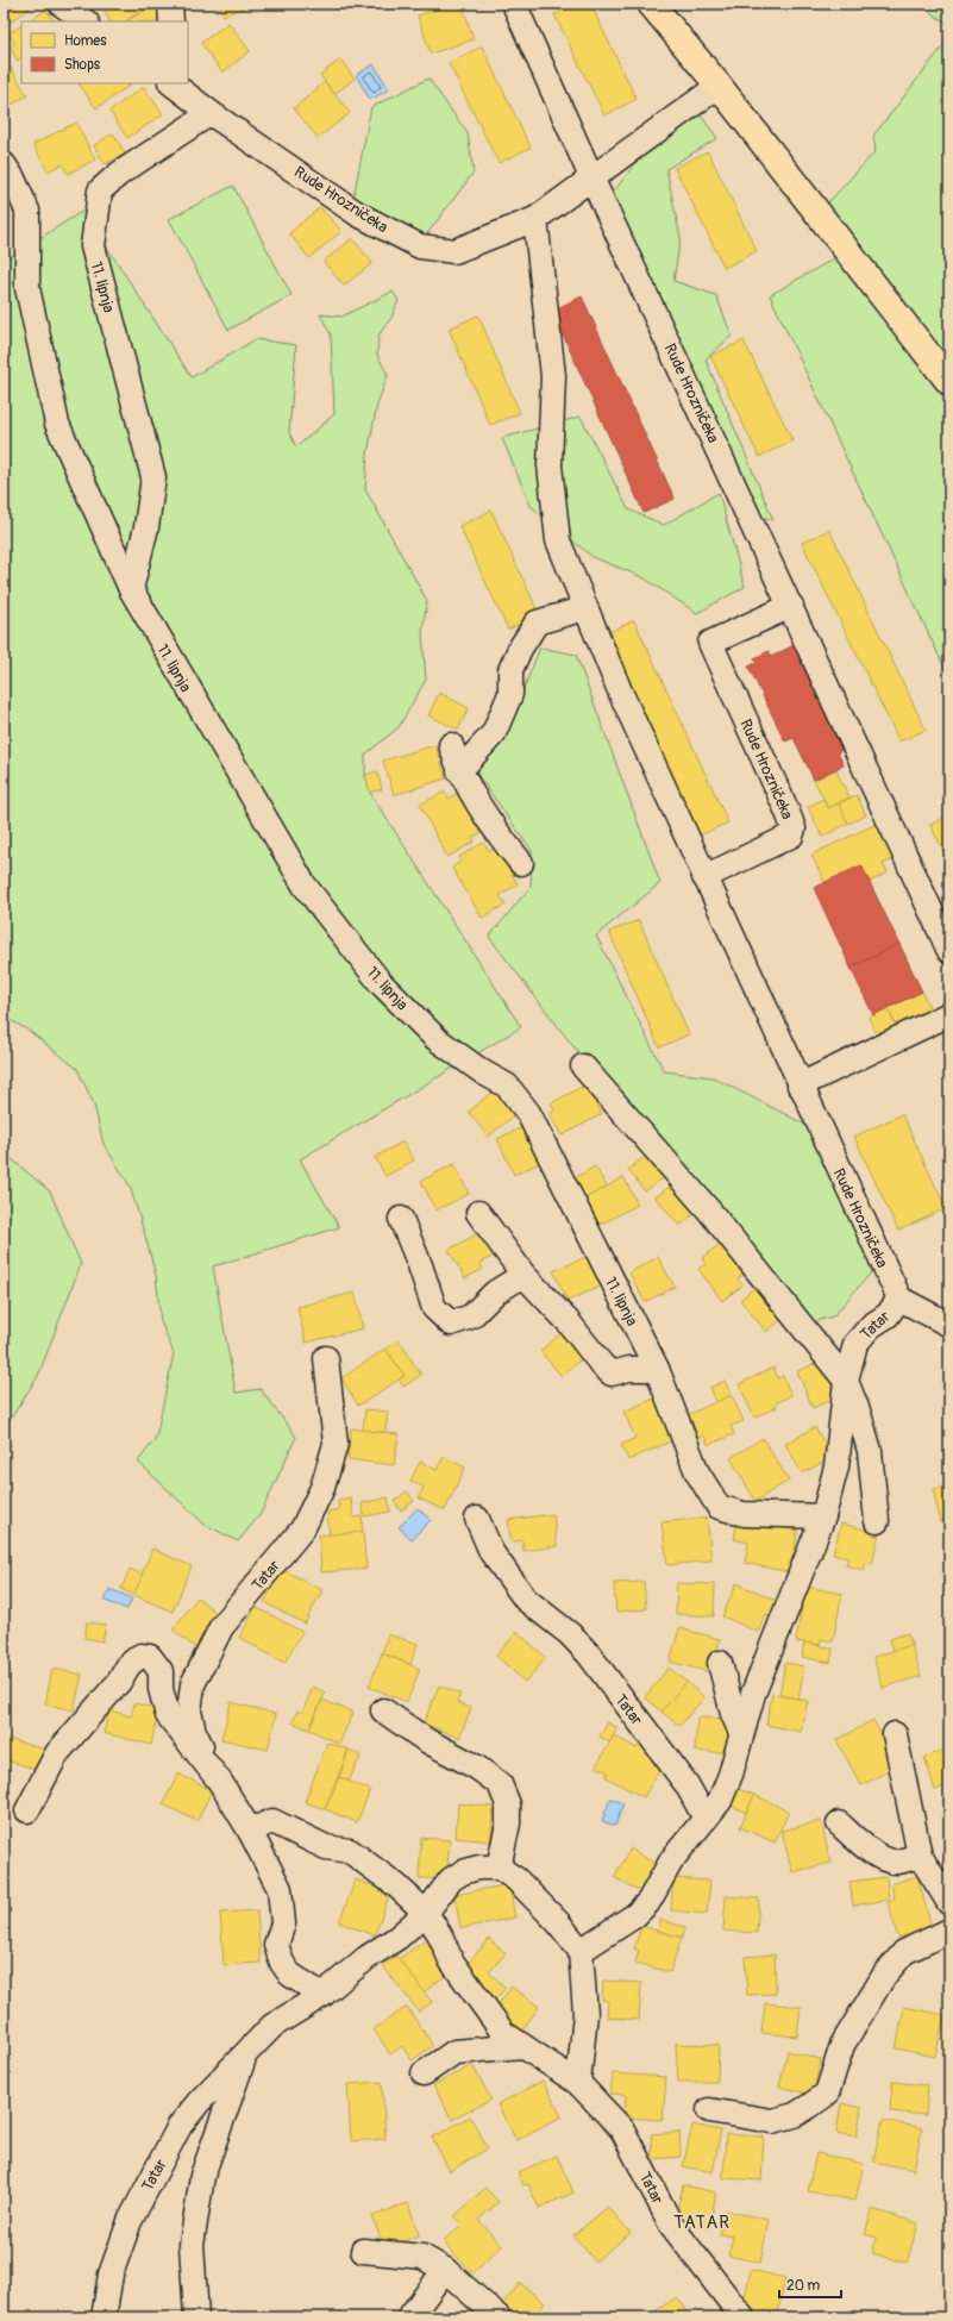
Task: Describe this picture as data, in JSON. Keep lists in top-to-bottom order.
{
  "streets": {
    "street": ["Rude Hrozničeka", "11. lipnja", "Tatar"]
  },
  "crossings": [
    ["Rude Hrozničeka", "11. lipnja"],
    ["Rude Hrozničeka", "Tatar"],
    ["11. lipnja", "Tatar"]
  ],
  "districts": ["TATAR"],
  "legend": ["Homes", "Shops"],
  "scale_bar": "20 m"
}
